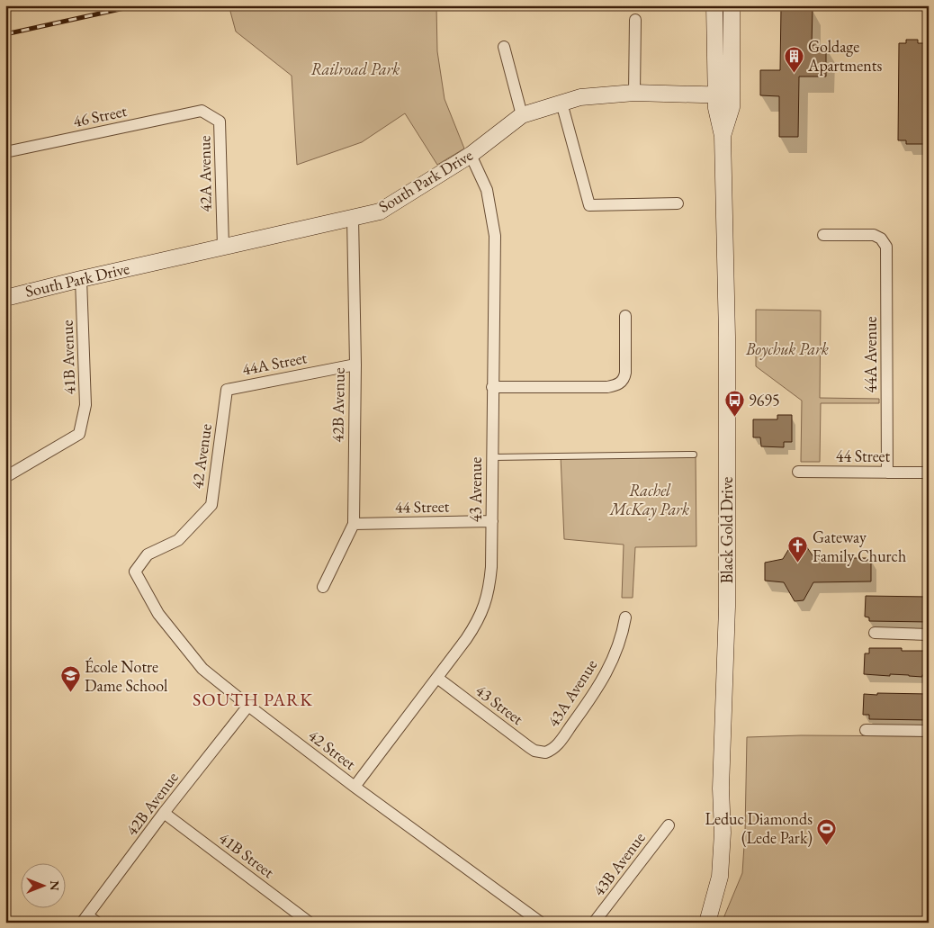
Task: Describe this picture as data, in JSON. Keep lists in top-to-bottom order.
{
  "streets": {
    "main road": ["South Park Drive", "Black Gold Drive"],
    "street": [
      "46 Street",
      "42A Avenue",
      "44A Avenue",
      "41B Avenue",
      "44A Street",
      "42B Avenue",
      "42 Avenue",
      "44 Street",
      "43 Avenue",
      "43A Avenue",
      "43 Street",
      "42 Street",
      "41B Street",
      "43B Avenue"
    ]
  },
  "crossings": [
    ["46 Street", "42A Avenue"],
    ["42A Avenue", "South Park Drive"],
    ["South Park Drive", "41B Avenue"],
    ["South Park Drive", "42B Avenue"],
    ["South Park Drive", "43 Avenue"],
    ["South Park Drive", "Black Gold Drive"],
    ["44A Avenue", "44 Street"],
    ["44A Street", "42B Avenue"],
    ["44A Street", "42 Avenue"],
    ["42B Avenue", "44 Street"],
    ["42B Avenue", "42 Street"],
    ["42B Avenue", "41B Street"],
    ["42 Avenue", "42 Street"],
    ["44 Street", "43 Avenue"],
    ["43 Avenue", "43 Street"],
    ["43 Avenue", "42 Street"],
    ["43A Avenue", "43 Street"]
  ],
  "districts": ["SOUTH PARK"],
  "parks": ["Railroad Park", "Boychuk Park", "Rachel McKay Park"],
  "places": {
    "building": ["Goldage Apartments"],
    "bus stop": ["9695"],
    "church": ["Gateway Family Church"],
    "school or university": ["École Notre Dame School"],
    "sports": ["Leduc Diamonds (Lede Park)"]
  },
  "north": "right"
}
